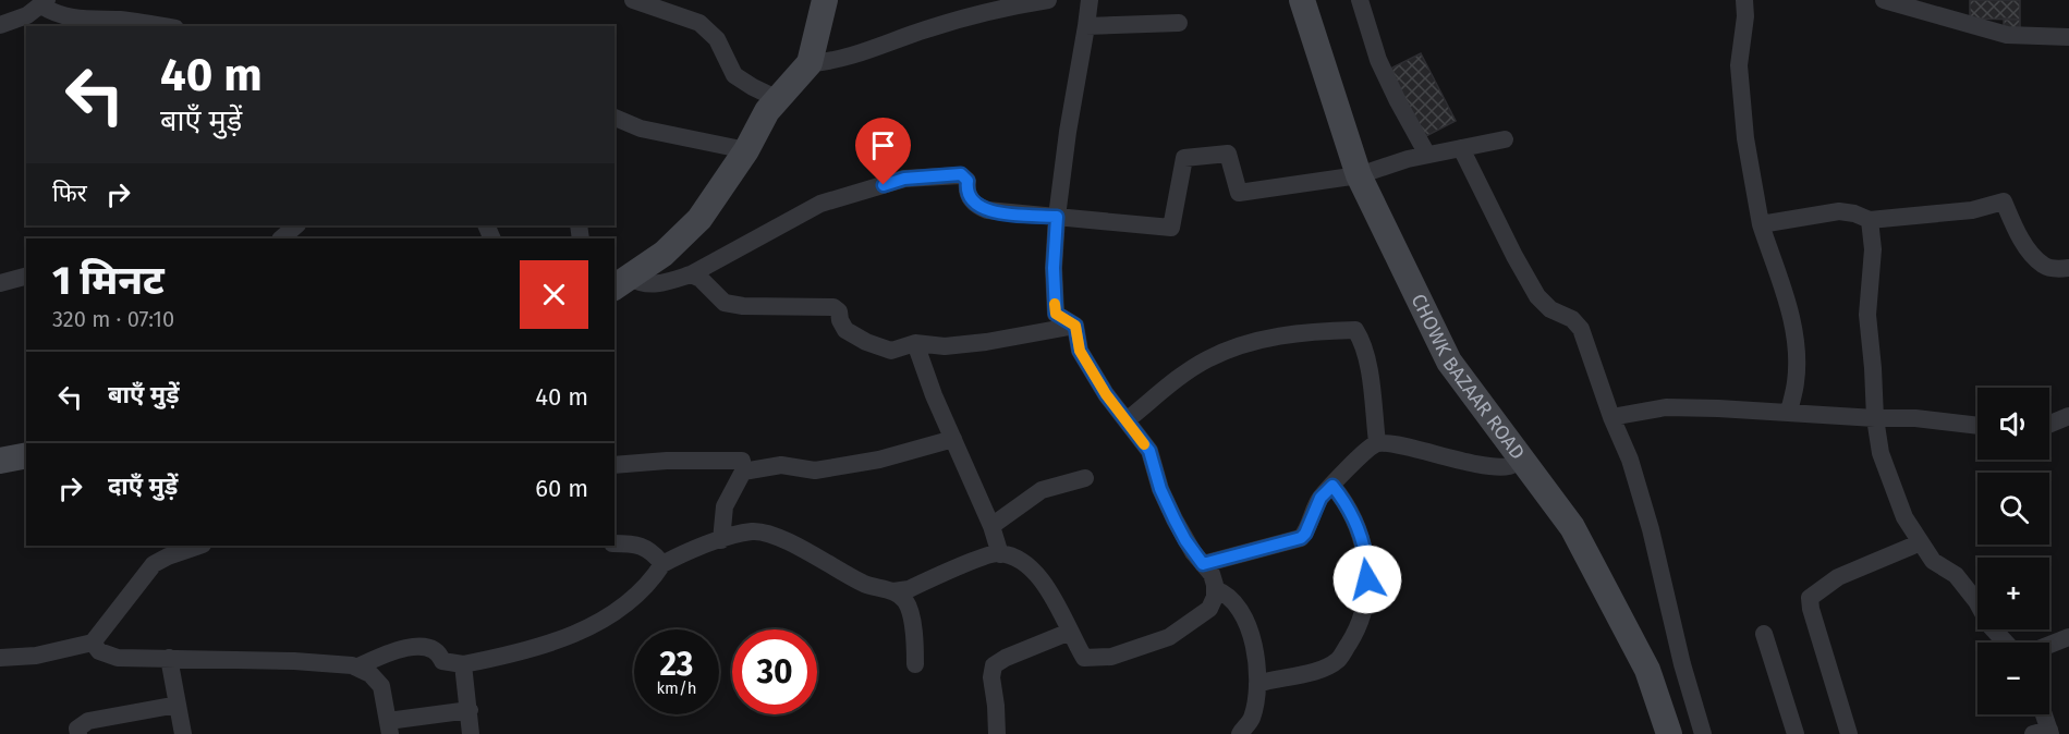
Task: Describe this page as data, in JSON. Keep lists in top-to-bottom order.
{
  "streets": {
    "main road": ["CHOWK BAZAAR ROAD"]
  },
  "page": {
    "turn": ["40 m", "बाएँ मुड़ें"],
    "then": "फिर",
    "heading": ["1 मिनट", "320 m · 07:10"],
    "list": [
      {
        "name": "बाएँ मुड़ें",
        "value": "40 m"
      },
      {
        "name": "दाएँ मुड़ें",
        "value": "60 m"
      }
    ],
    "map_buttons": ["+", "−"],
    "speed": "23 km/h",
    "limit": "30"
  }
}
